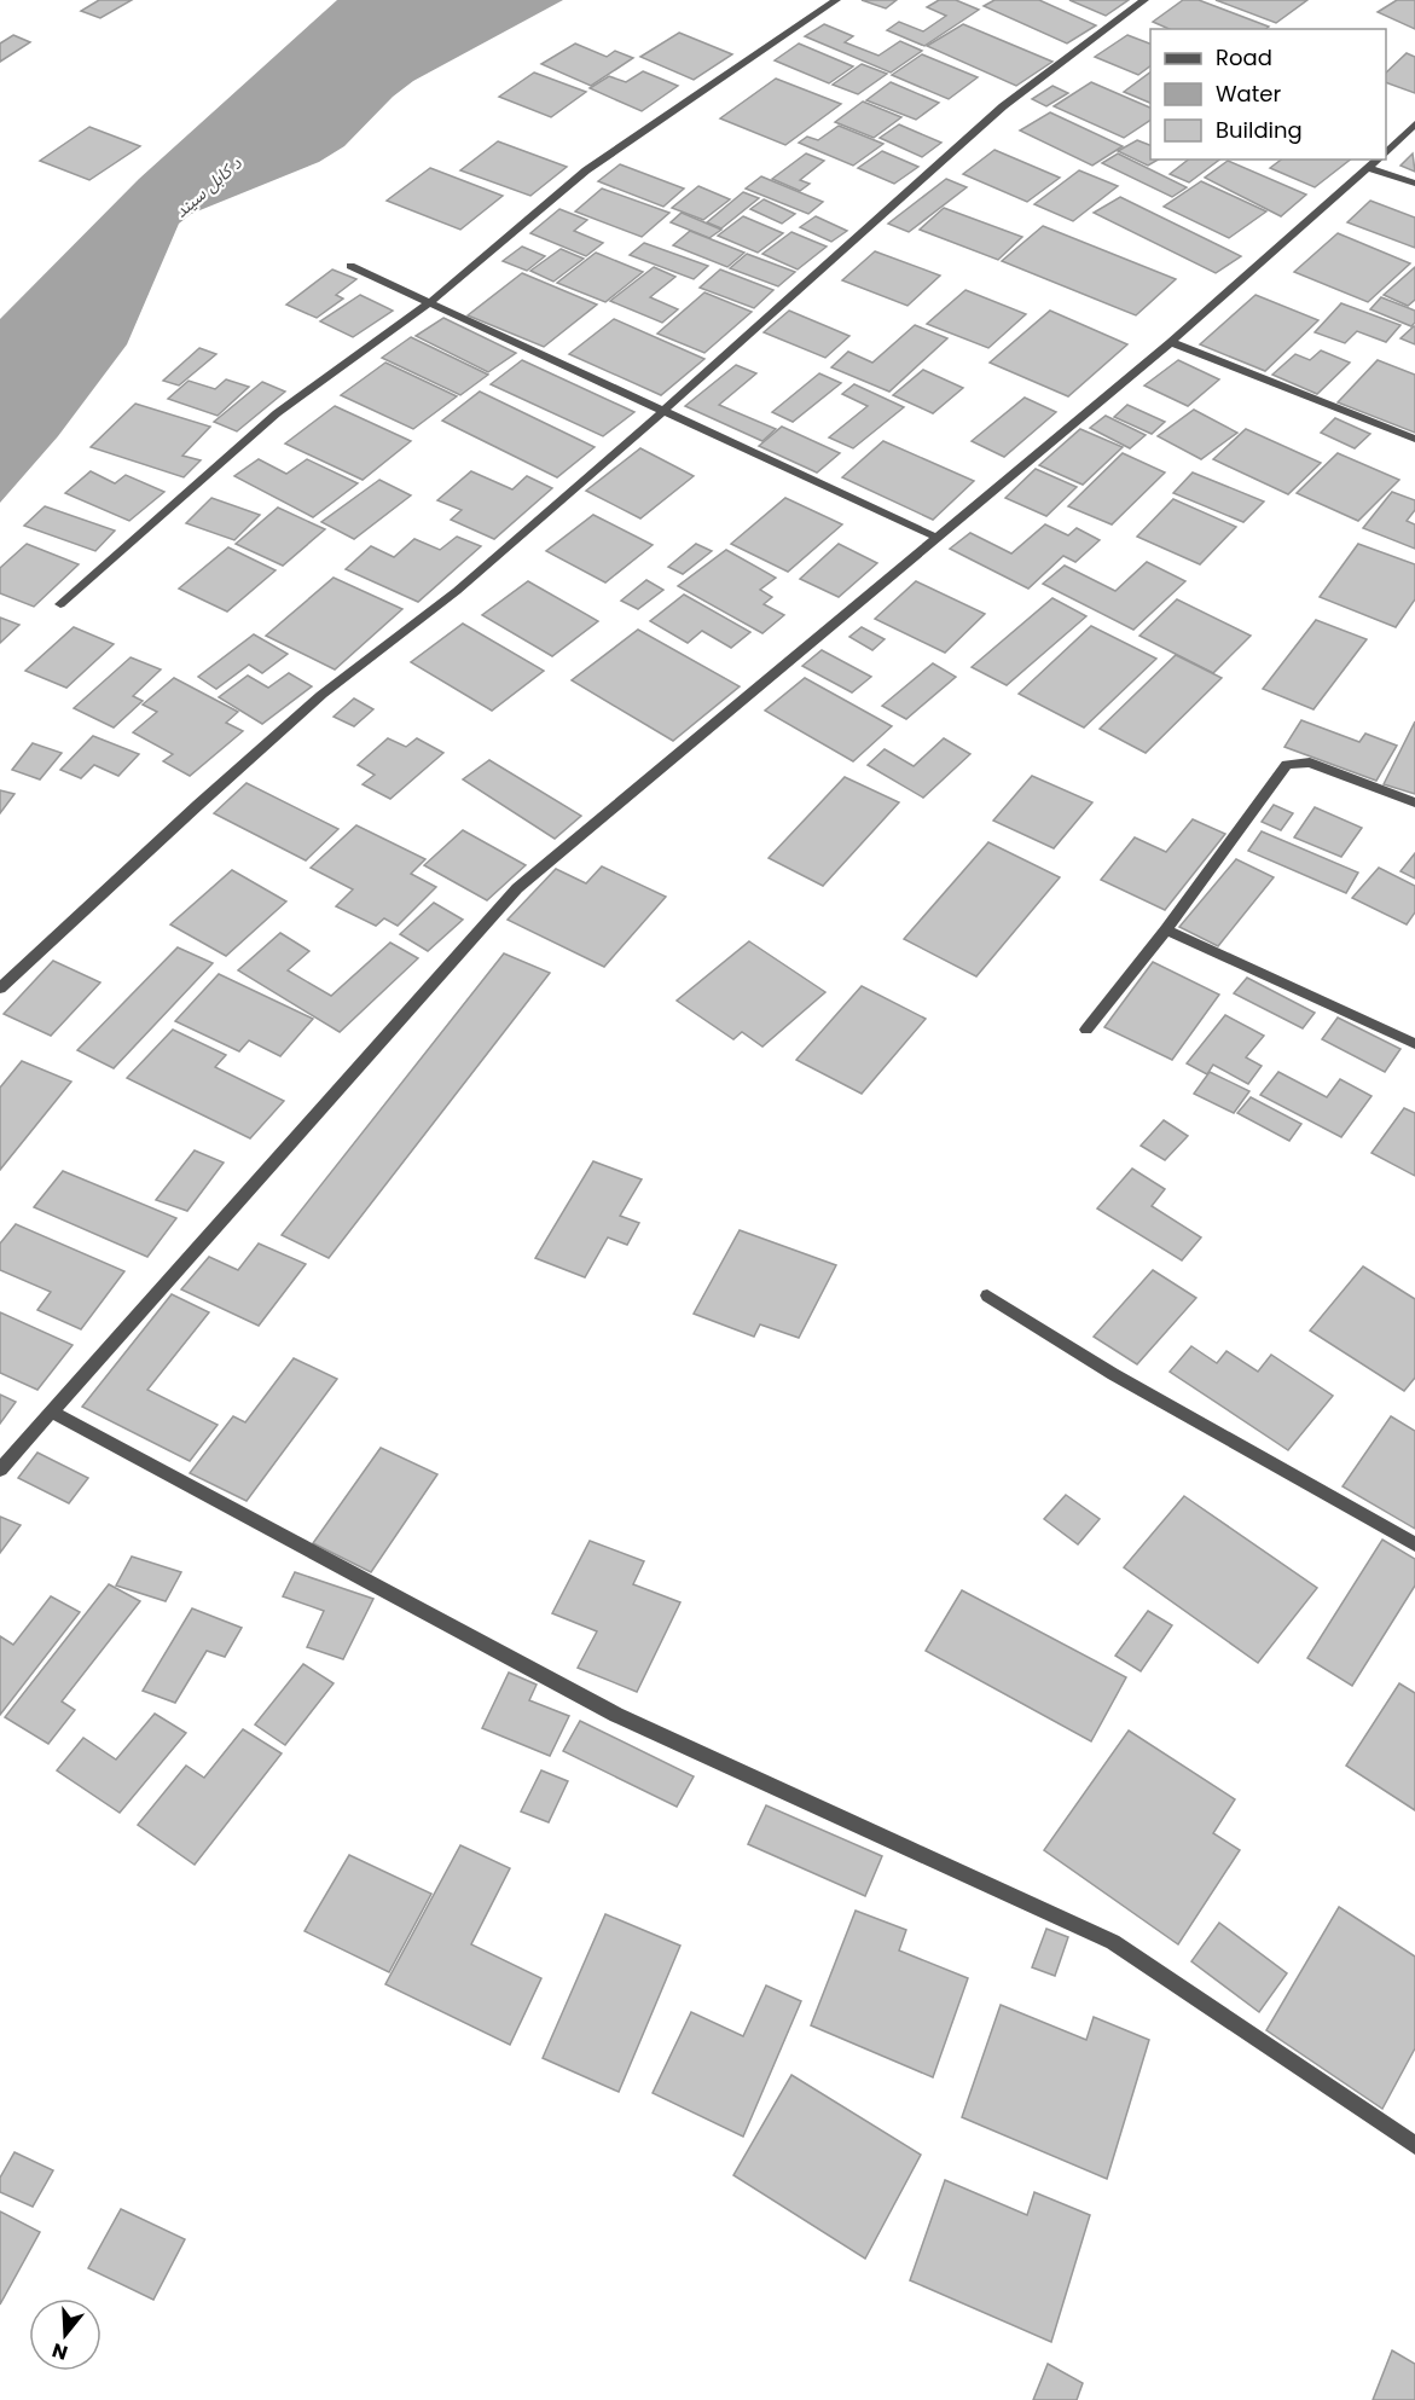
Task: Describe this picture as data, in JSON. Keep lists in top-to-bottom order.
{
  "water": ["د کابل سيند"],
  "legend": ["Road", "Water", "Building"],
  "north": "bottom"
}
